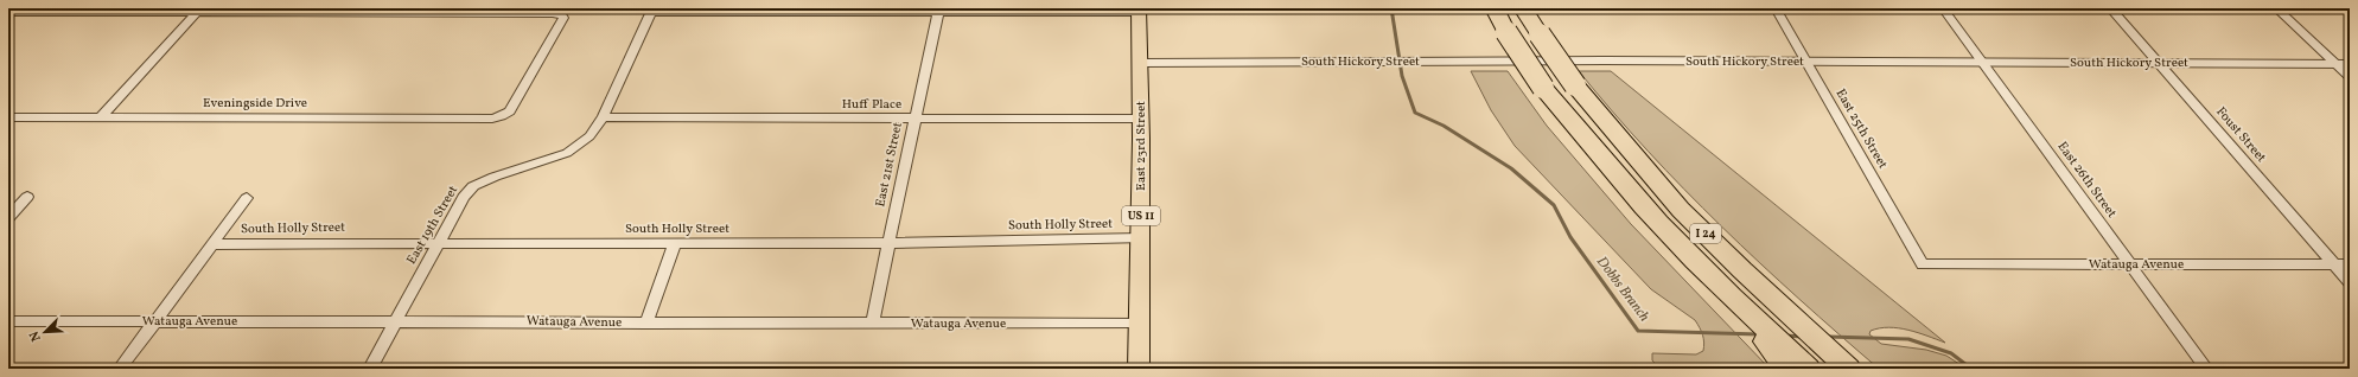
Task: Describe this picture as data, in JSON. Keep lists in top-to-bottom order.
{
  "streets": {
    "highway": ["I 24"],
    "main road": ["East 23rd Street", "US 11"],
    "street": [
      "South Hickory Street",
      "Eveningside Drive",
      "Huff Place",
      "East 25th Street",
      "Foust Street",
      "East 21st Street",
      "East 26th Street",
      "East 19th Street",
      "South Holly Street",
      "Watauga Avenue"
    ]
  },
  "crossings": [
    ["South Hickory Street", "East 25th Street"],
    ["South Hickory Street", "Foust Street"],
    ["South Hickory Street", "East 23rd Street"],
    ["South Hickory Street", "East 26th Street"],
    ["Huff Place", "East 23rd Street"],
    ["Huff Place", "East 21st Street"],
    ["Huff Place", "East 19th Street"],
    ["East 25th Street", "Watauga Avenue"],
    ["Foust Street", "Watauga Avenue"],
    ["East 23rd Street", "South Holly Street"],
    ["East 23rd Street", "Watauga Avenue"],
    ["East 21st Street", "South Holly Street"],
    ["East 21st Street", "Watauga Avenue"],
    ["East 26th Street", "Watauga Avenue"],
    ["East 19th Street", "South Holly Street"],
    ["East 19th Street", "Watauga Avenue"]
  ],
  "water": ["Dobbs Branch"],
  "north": "bottom left"
}
